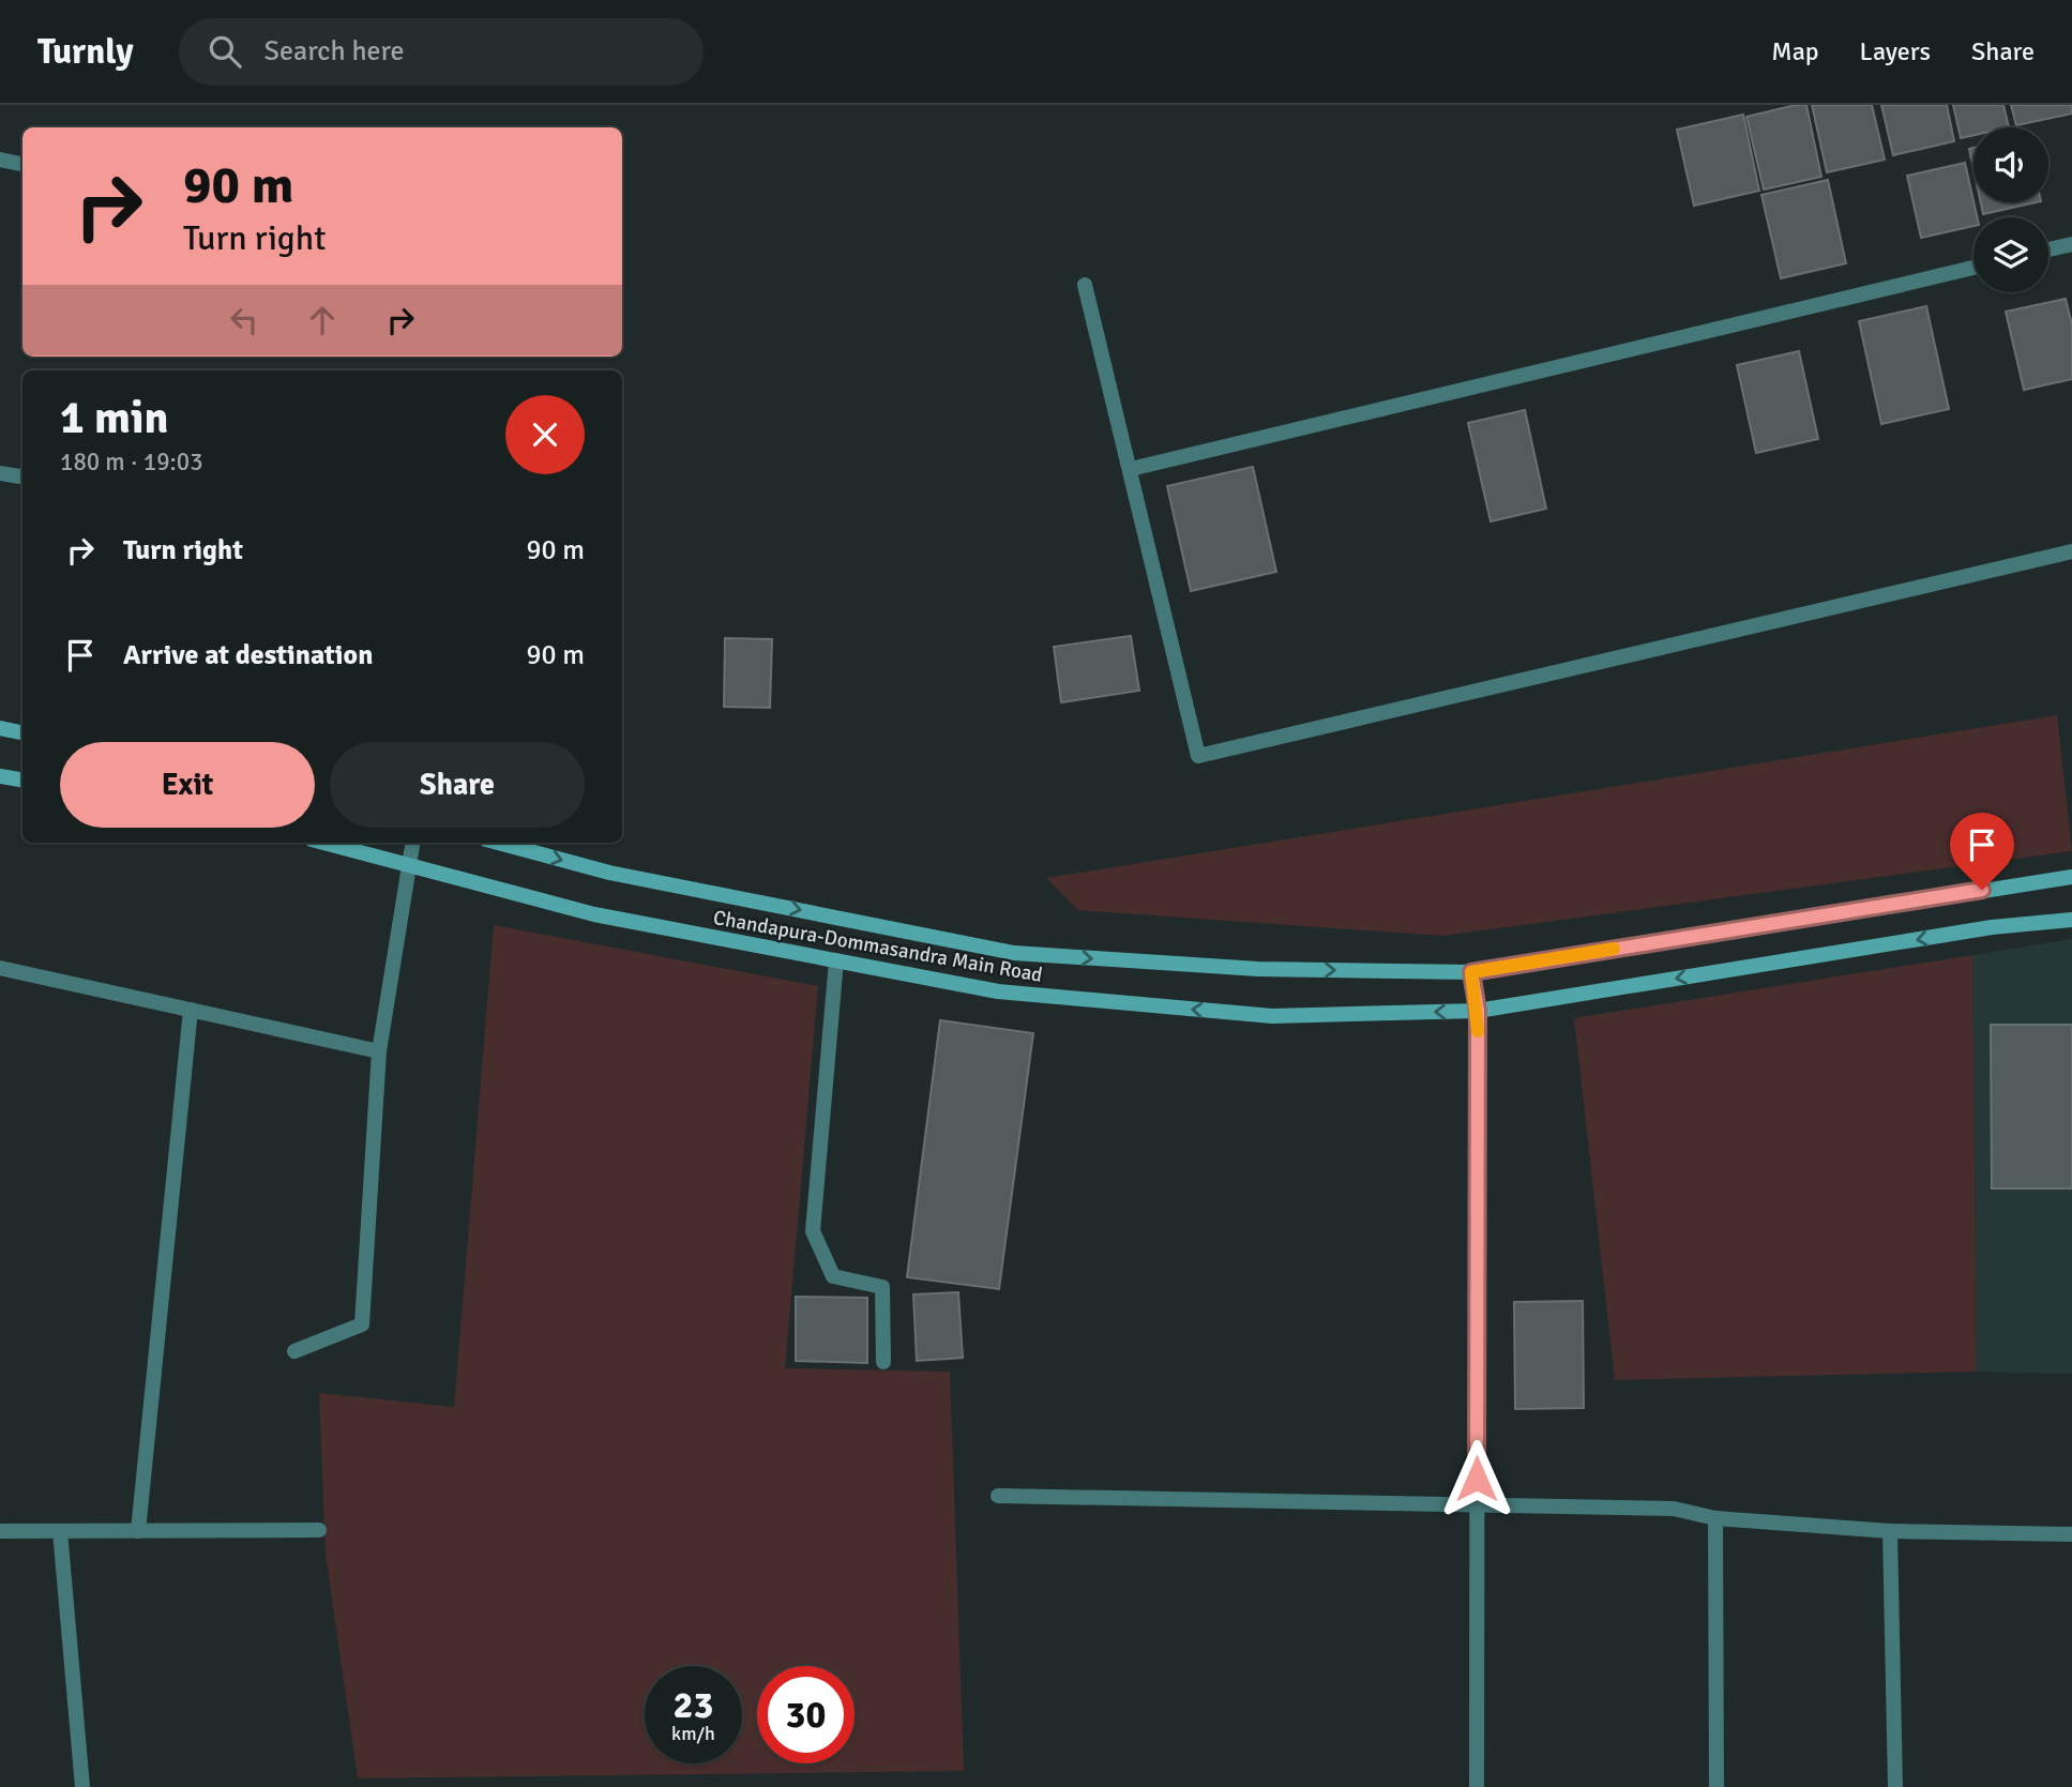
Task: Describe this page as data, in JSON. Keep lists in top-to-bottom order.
{
  "streets": {
    "main road": ["Chandapura-Dommasandra Main Road"]
  },
  "page": {
    "header": "Turnly",
    "search": "Search here",
    "nav": ["Map", "Layers", "Share"],
    "turn": ["90 m", "Turn right"],
    "heading": ["1 min", "180 m · 19:03"],
    "list": [
      {
        "name": "Turn right",
        "value": "90 m"
      },
      {
        "name": "Arrive at destination",
        "value": "90 m"
      }
    ],
    "buttons": ["Exit", "Share"],
    "speed": "23 km/h",
    "limit": "30"
  }
}
